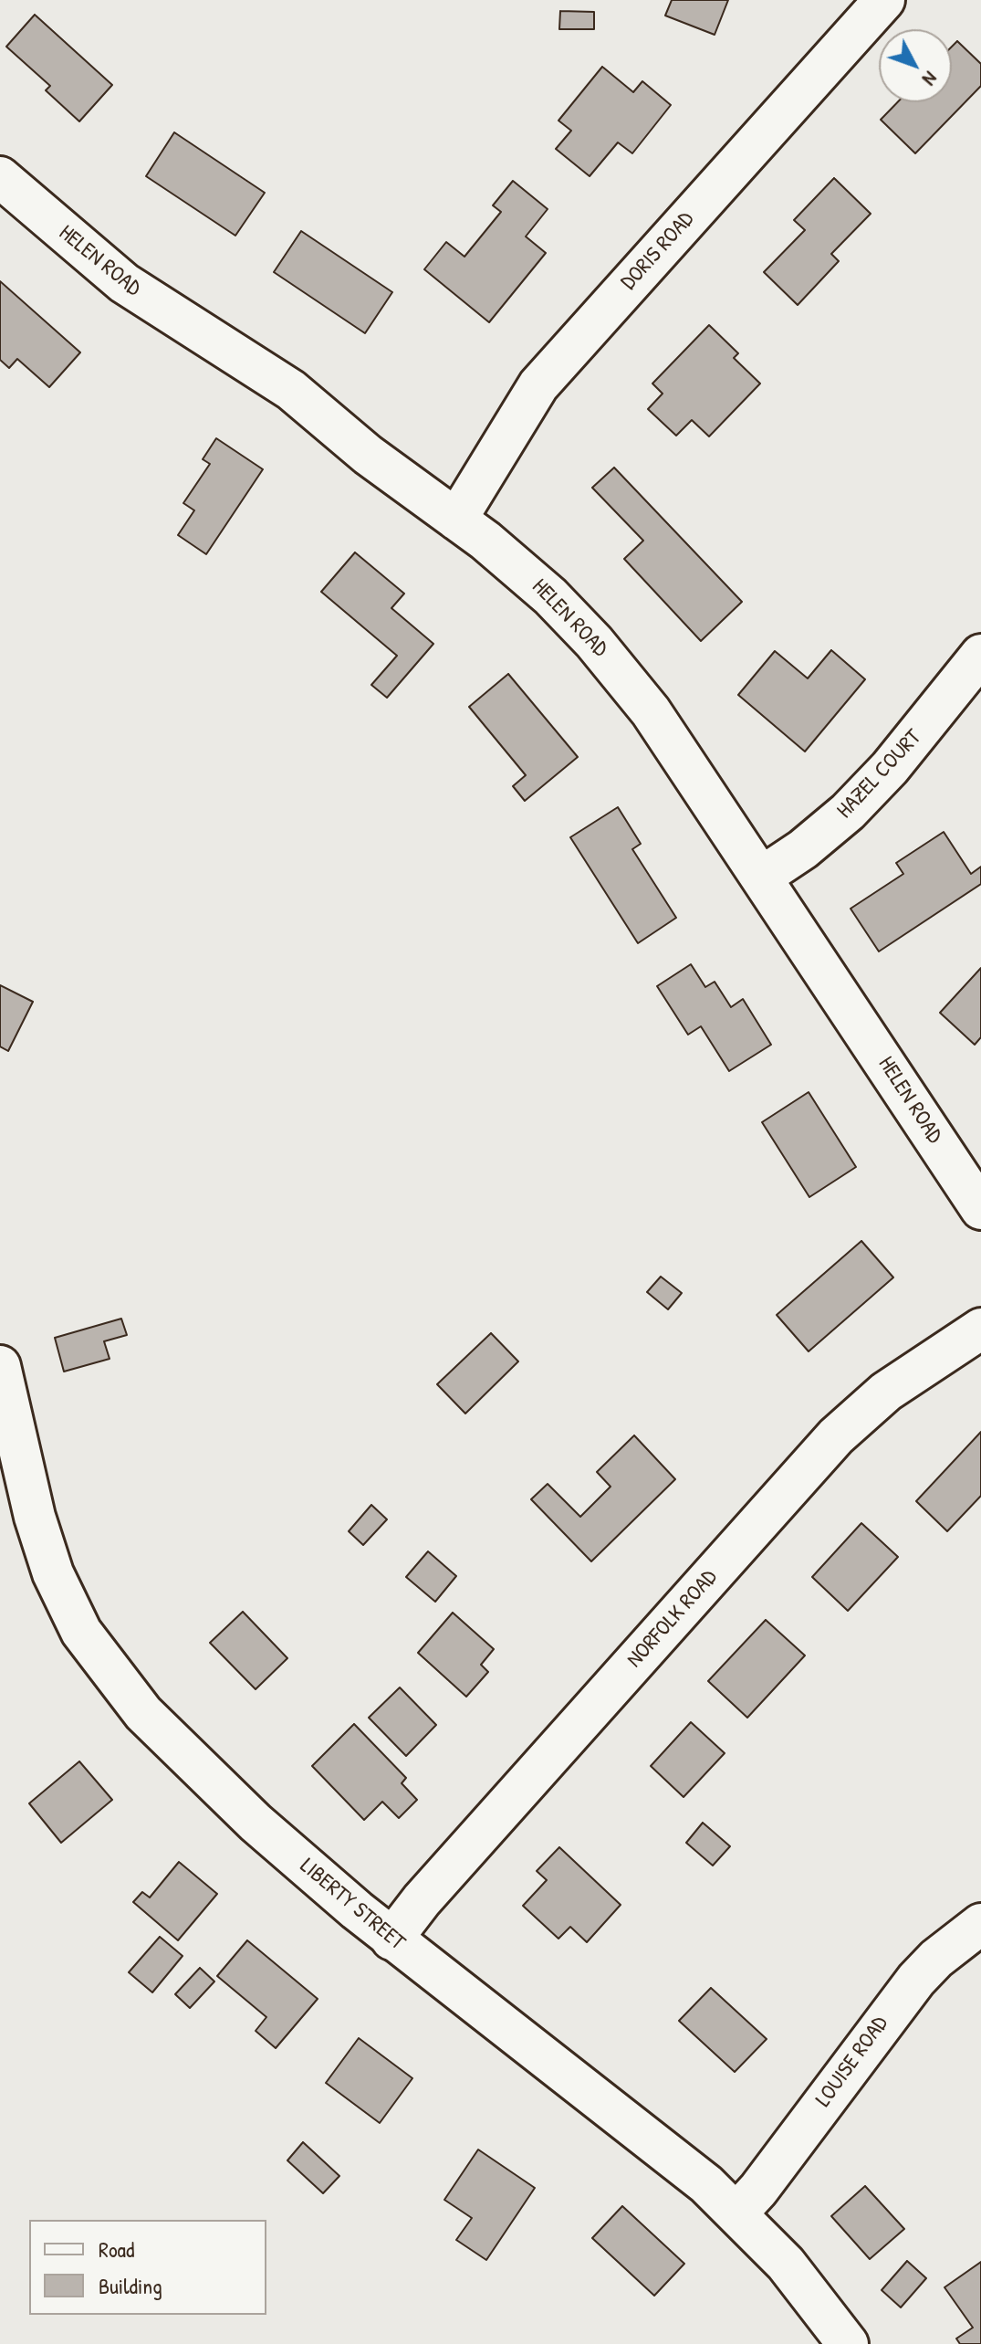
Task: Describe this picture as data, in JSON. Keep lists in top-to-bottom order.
{
  "streets": {
    "street": [
      "DORIS ROAD",
      "HELEN ROAD",
      "HAZEL COURT",
      "NORFOLK ROAD",
      "LIBERTY STREET",
      "LOUISE ROAD"
    ]
  },
  "crossings": [
    ["DORIS ROAD", "HELEN ROAD"],
    ["HELEN ROAD", "HAZEL COURT"],
    ["NORFOLK ROAD", "LIBERTY STREET"],
    ["LIBERTY STREET", "LOUISE ROAD"]
  ],
  "legend": ["Road", "Building"],
  "north": "bottom right"
}
